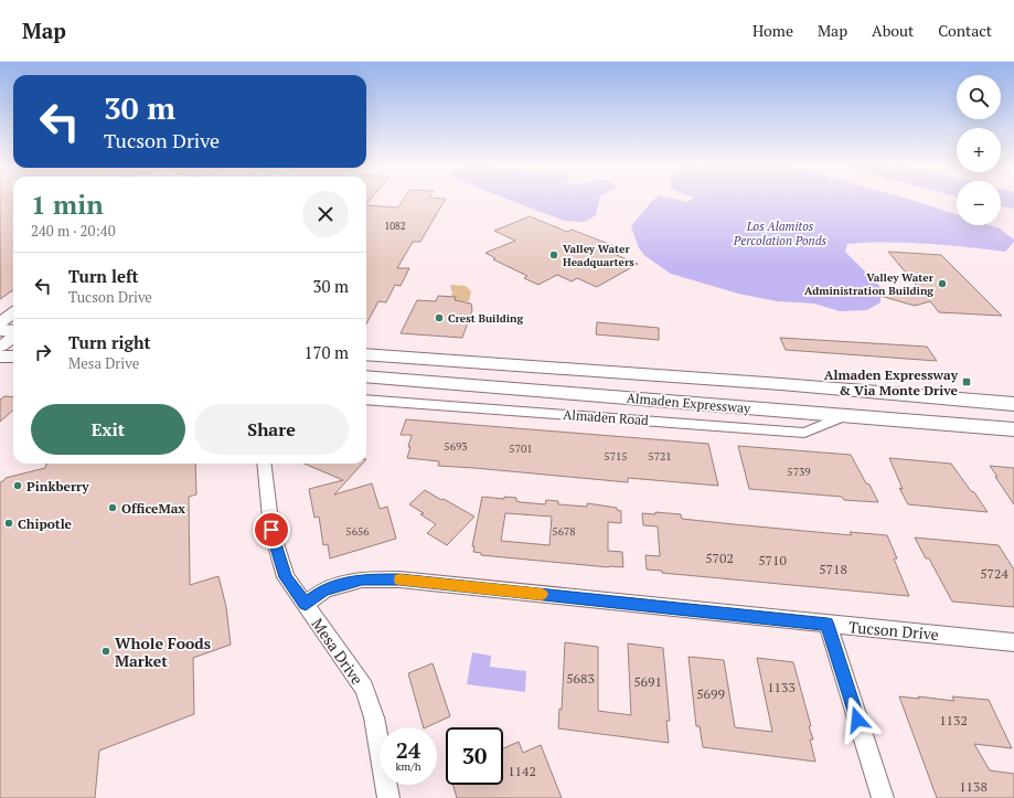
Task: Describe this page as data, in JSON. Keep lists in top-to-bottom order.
{
  "streets": {
    "main road": ["Almaden Expressway"],
    "street": ["Almaden Road", "Tucson Drive", "Mesa Drive"]
  },
  "crossings": [
    ["Almaden Expressway", "Almaden Road"],
    ["Tucson Drive", "Mesa Drive"]
  ],
  "water": ["Los Alamitos Percolation Ponds"],
  "places": {
    "other": [
      "Valley Water Headquarters",
      "Valley Water Administration Building",
      "Crest Building",
      "Pinkberry",
      "OfficeMax",
      "Chipotle",
      "Whole Foods Market"
    ],
    "transit": ["Almaden Expressway & Via Monte Drive"]
  },
  "house_numbers": [
    "1082",
    "5693",
    "5701",
    "5715",
    "5721",
    "5739",
    "5656",
    "5678",
    "5702",
    "5710",
    "5718",
    "5724",
    "5683",
    "5691",
    "1133",
    "5699",
    "1132",
    "1142",
    "1138"
  ],
  "page": {
    "header": "Map",
    "nav": [
      "Home",
      "Map",
      "About",
      "Contact"
    ],
    "map_buttons": ["+", "−"],
    "turn": ["30 m", "Tucson Drive"],
    "heading": ["1 min", "240 m · 20:40"],
    "list": [
      {
        "name": "Turn left",
        "note": "Tucson Drive",
        "value": "30 m"
      },
      {
        "name": "Turn right",
        "note": "Mesa Drive",
        "value": "170 m"
      }
    ],
    "buttons": ["Exit", "Share"],
    "speed": "24 km/h",
    "limit": "30"
  }
}
